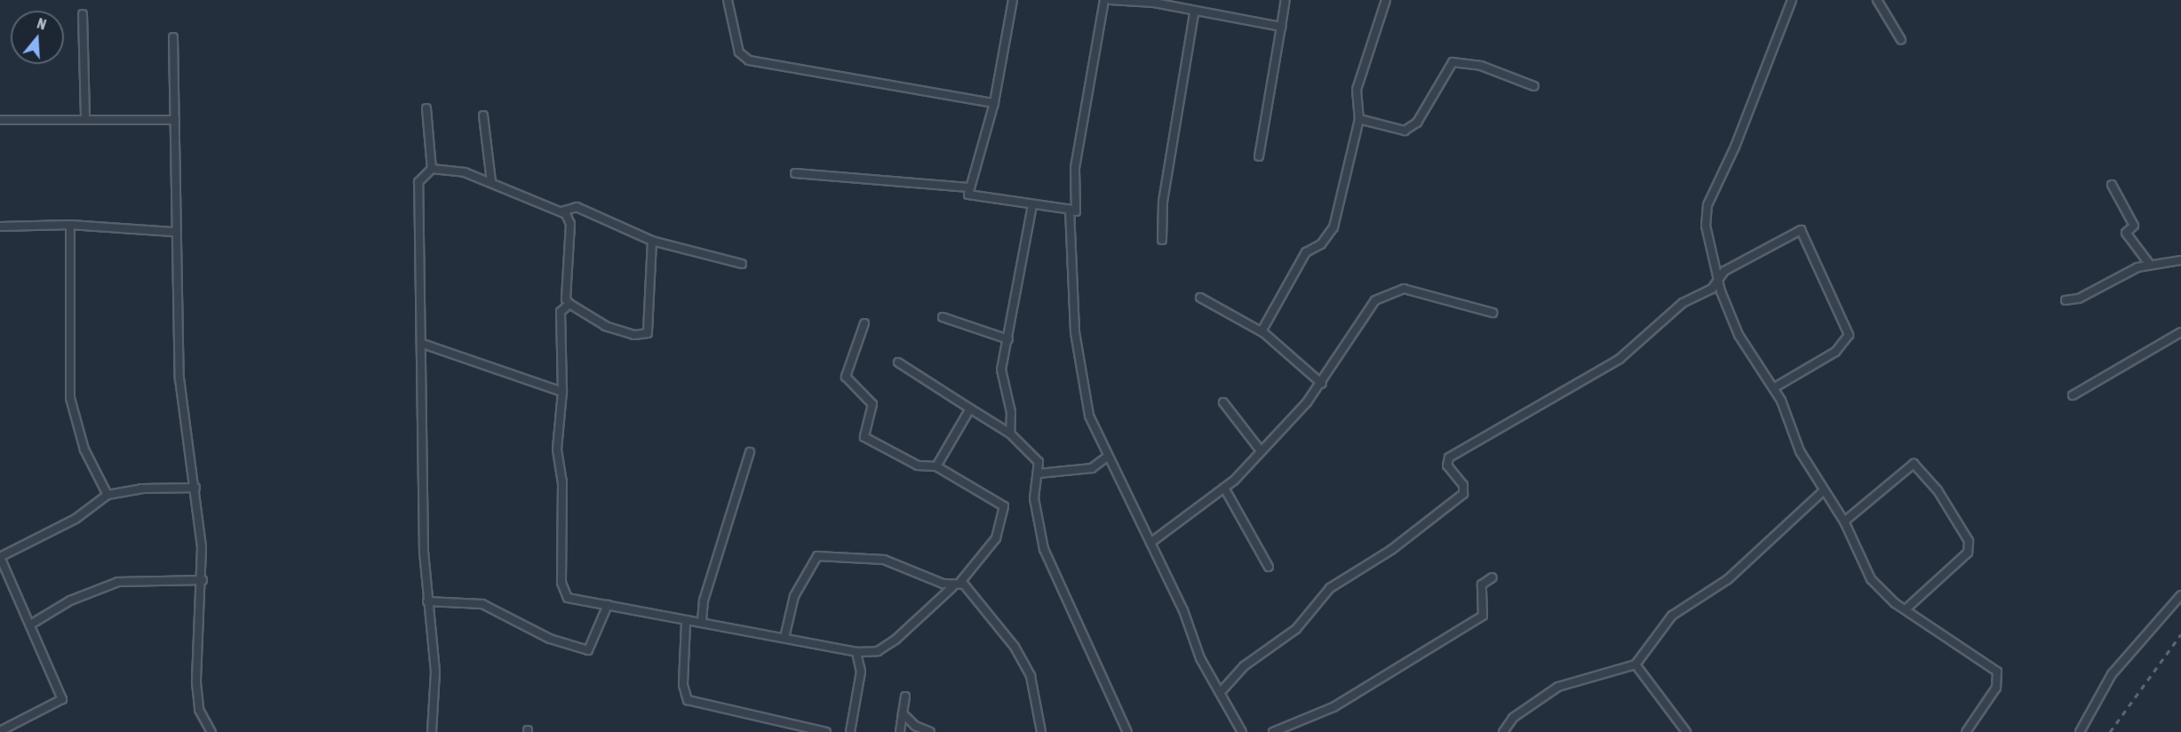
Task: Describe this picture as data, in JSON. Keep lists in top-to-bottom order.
{
  "north": "top"
}
